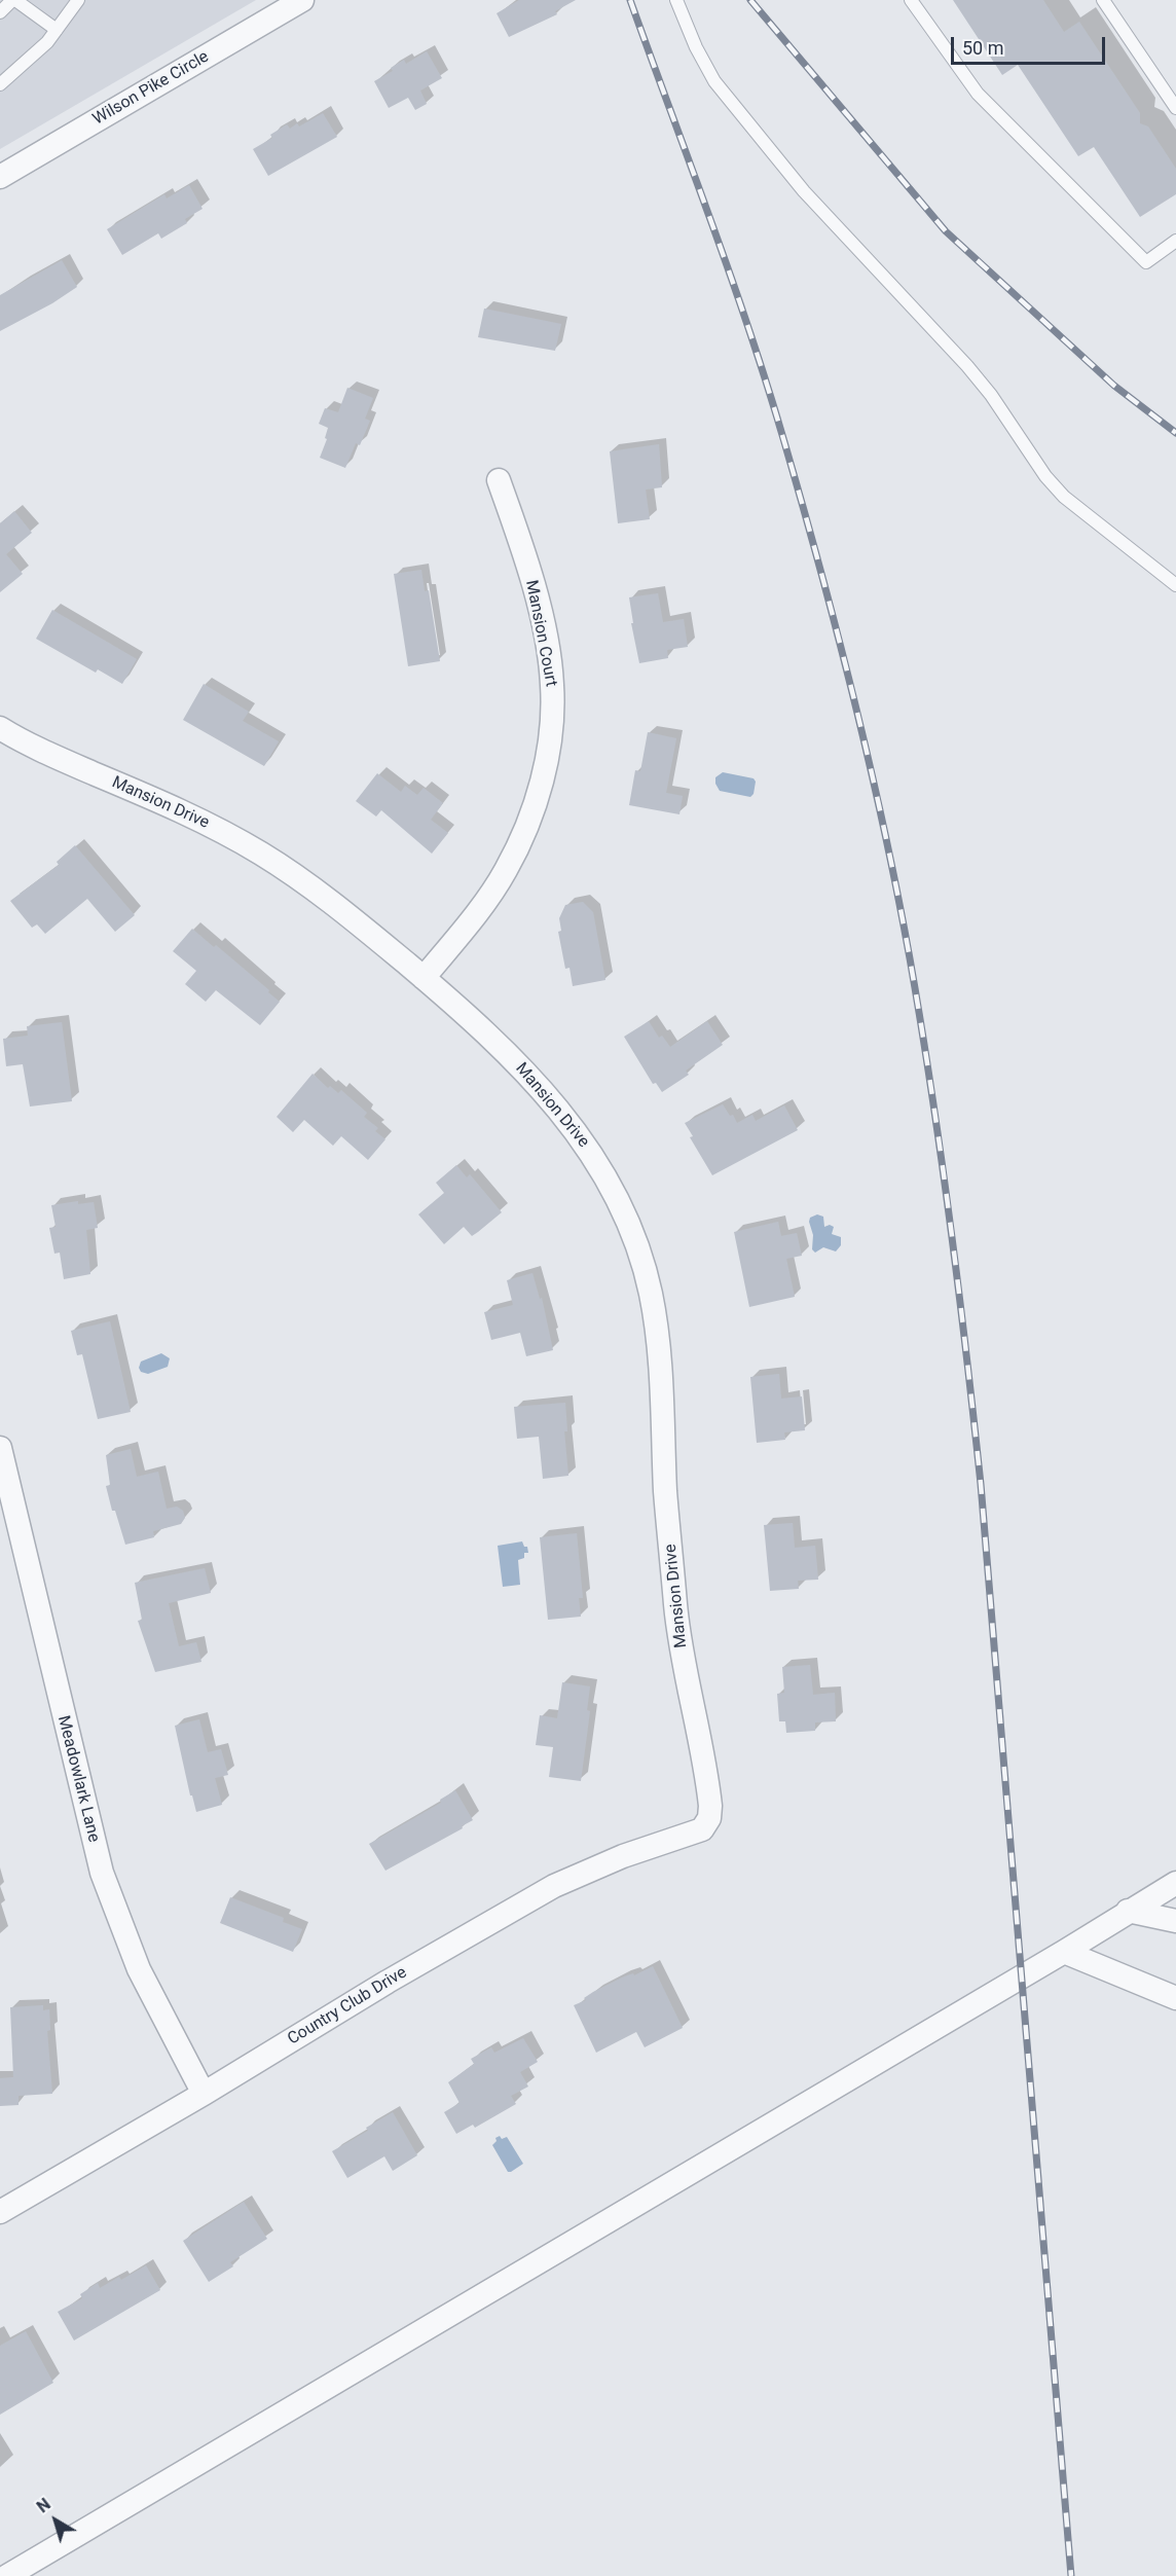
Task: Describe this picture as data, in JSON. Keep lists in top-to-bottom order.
{
  "streets": {
    "street": [
      "Wilson Pike Circle",
      "Mansion Court",
      "Mansion Drive",
      "Meadowlark Lane",
      "Country Club Drive"
    ]
  },
  "crossings": [
    ["Mansion Court", "Mansion Drive"],
    ["Mansion Drive", "Country Club Drive"],
    ["Meadowlark Lane", "Country Club Drive"]
  ],
  "scale_bar": "50 m",
  "north": "top left"
}
